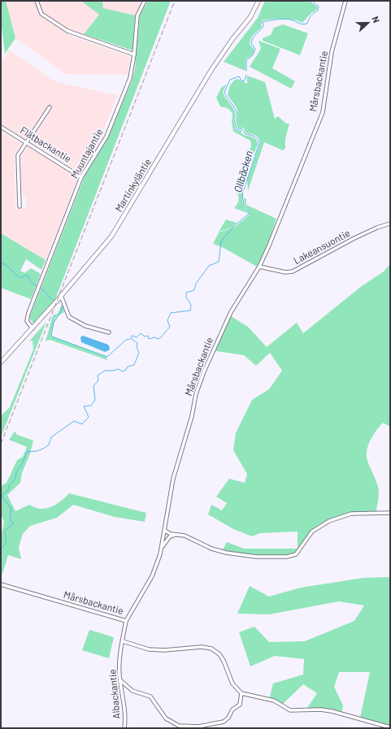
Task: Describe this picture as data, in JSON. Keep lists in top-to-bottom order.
{
  "streets": {
    "street": [
      "Mårsbackantie",
      "Flätbackantie",
      "Muuntajantie",
      "Martinkyläntie",
      "Lakeansuontie",
      "Albackantie"
    ]
  },
  "crossings": [
    ["Mårsbackantie", "Lakeansuontie"],
    ["Mårsbackantie", "Albackantie"],
    ["Flätbackantie", "Muuntajantie"],
    ["Muuntajantie", "Martinkyläntie"]
  ],
  "water": ["Ollbäcken"],
  "north": "right"
}
